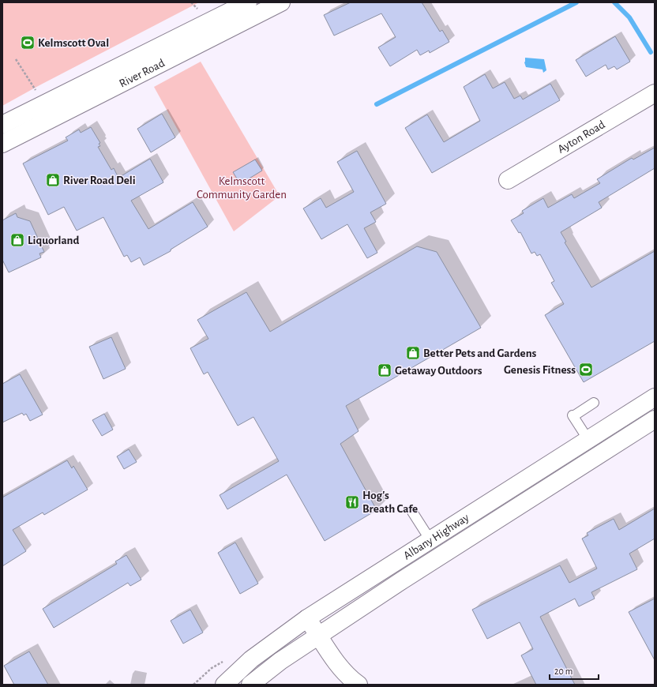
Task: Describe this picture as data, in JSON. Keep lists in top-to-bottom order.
{
  "streets": {
    "main road": ["River Road", "Ayton Road", "Albany Highway"]
  },
  "parks": ["Kelmscott Community Garden"],
  "places": {
    "sports": ["Kelmscott Oval", "Genesis Fitness"],
    "shop": [
      "River Road Deli",
      "Liquorland",
      "Better Pets and Gardens",
      "Getaway Outdoors"
    ],
    "restaurant": ["Hog's Breath Cafe"]
  },
  "scale_bar": "20 m"
}
